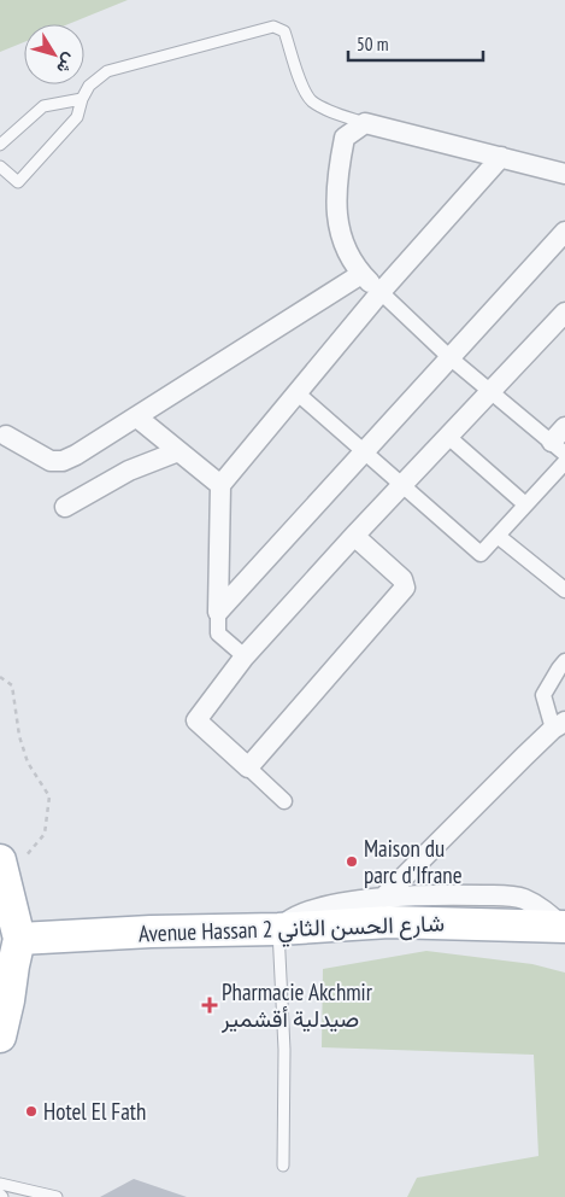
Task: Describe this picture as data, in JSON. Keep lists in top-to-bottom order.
{
  "streets": {
    "main road": ["Avenue Hassan 2 شارع الحسن الثاني"]
  },
  "places": {
    "other": ["Maison du parc d'Ifrane", "Hotel El Fath"],
    "health": ["Pharmacie Akchmir صيدلية أقشمير"]
  },
  "scale_bar": "50 m",
  "north": "bottom right"
}
